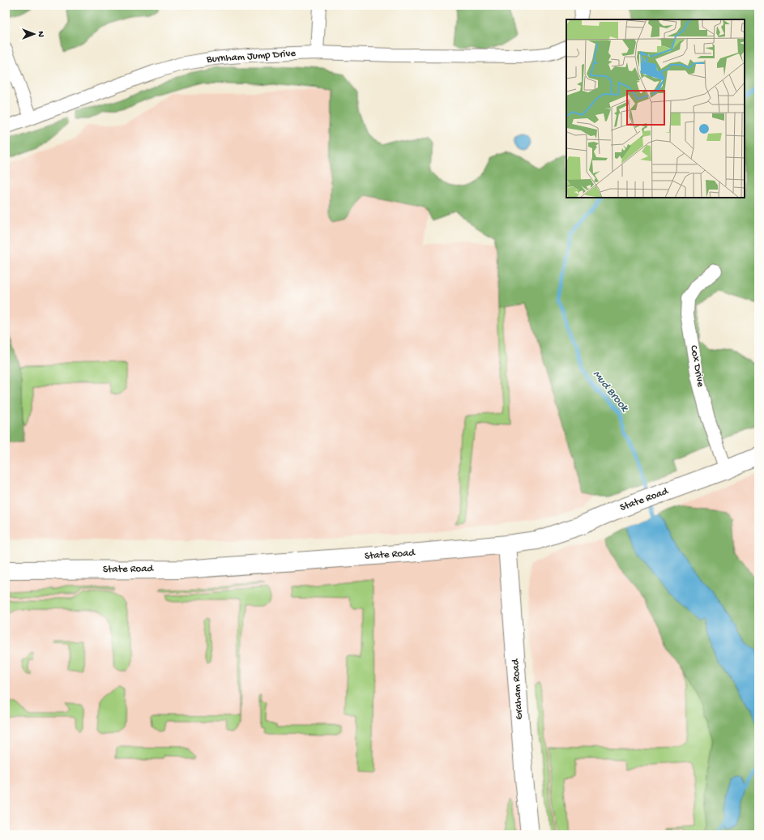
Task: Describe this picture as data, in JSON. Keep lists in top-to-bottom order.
{
  "streets": {
    "main road": ["State Road", "Graham Road"],
    "street": ["Burnham Jump Drive", "Cox Drive"]
  },
  "crossings": [
    ["Cox Drive", "State Road"],
    ["State Road", "Graham Road"]
  ],
  "water": ["Mud Brook"],
  "north": "right"
}
